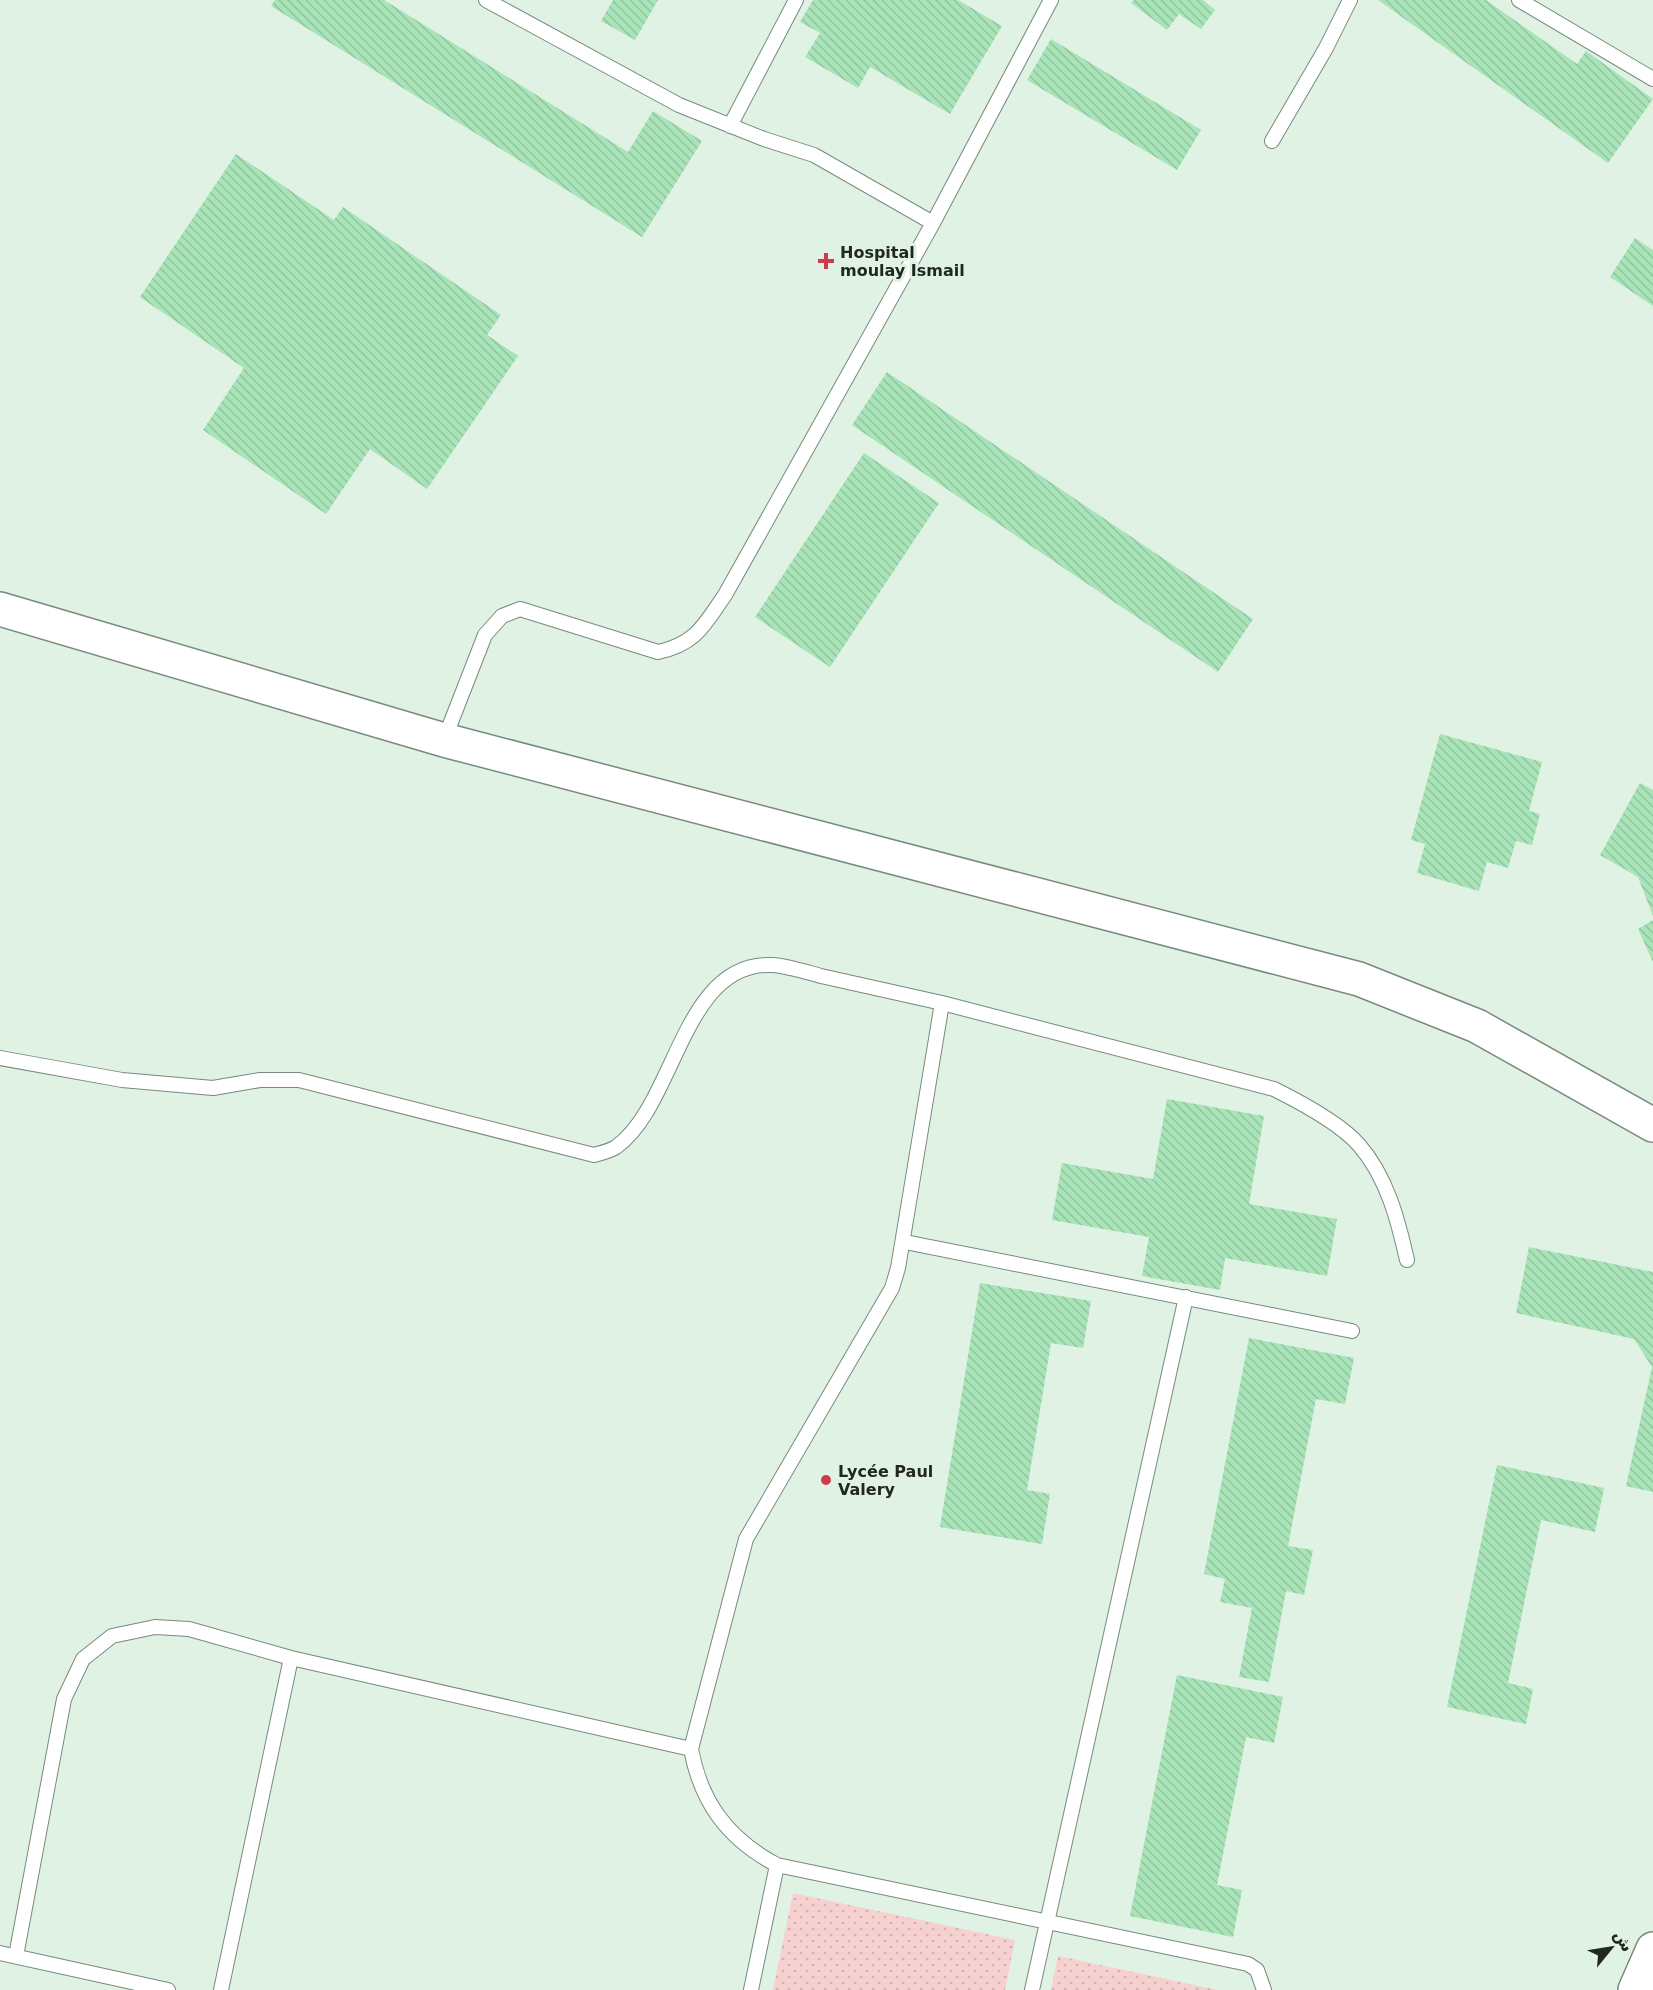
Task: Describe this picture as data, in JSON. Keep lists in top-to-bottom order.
{
  "places": {
    "health": ["Hospital moulay Ismail"],
    "other": ["Lycée Paul Valery"]
  },
  "north": "top right"
}
